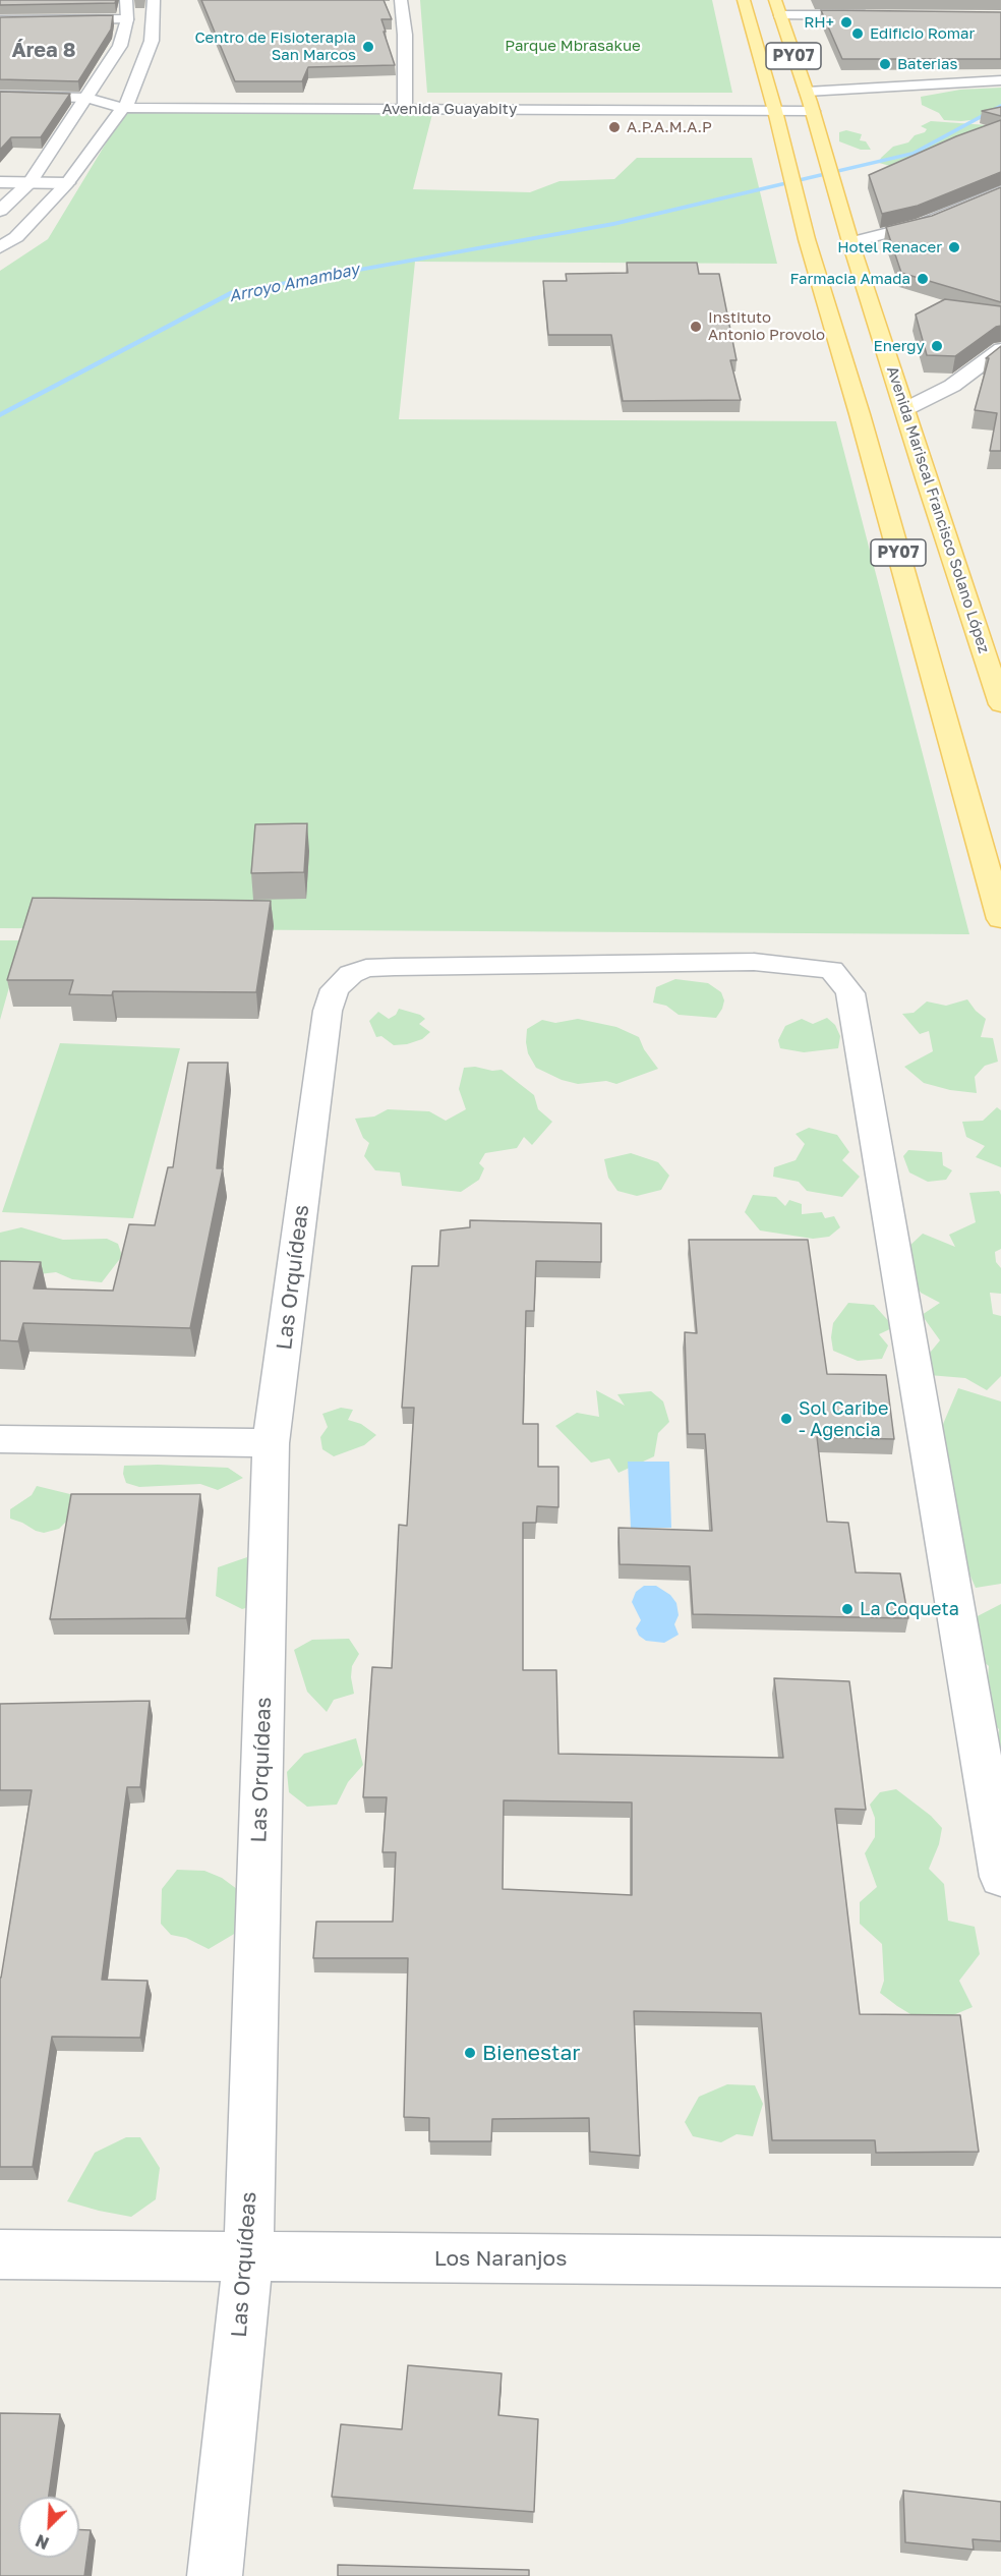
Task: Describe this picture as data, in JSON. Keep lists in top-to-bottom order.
{
  "streets": {
    "main road": ["PY07", "Avenida Mariscal Francisco Solano López"],
    "street": ["Avenida Guayabity", "Las Orquídeas", "Los Naranjos"]
  },
  "crossings": [
    ["PY07", "Avenida Guayabity"],
    ["Avenida Guayabity", "Avenida Mariscal Francisco Solano López"],
    ["Las Orquídeas", "Los Naranjos"]
  ],
  "districts": ["Área 8"],
  "water": ["Arroyo Amambay"],
  "parks": ["Parque Mbrasakue"],
  "places": [
    "RH+",
    "Edificio Romar",
    "Centro de Fisioterapia San Marcos",
    "Baterias",
    "A.P.A.M.A.P",
    "Hotel Renacer",
    "Farmacia Amada",
    "Instituto Antonio Provolo",
    "Energy",
    "Sol Caribe - Agencia",
    "La Coqueta",
    "Bienestar"
  ],
  "north": "bottom left"
}
